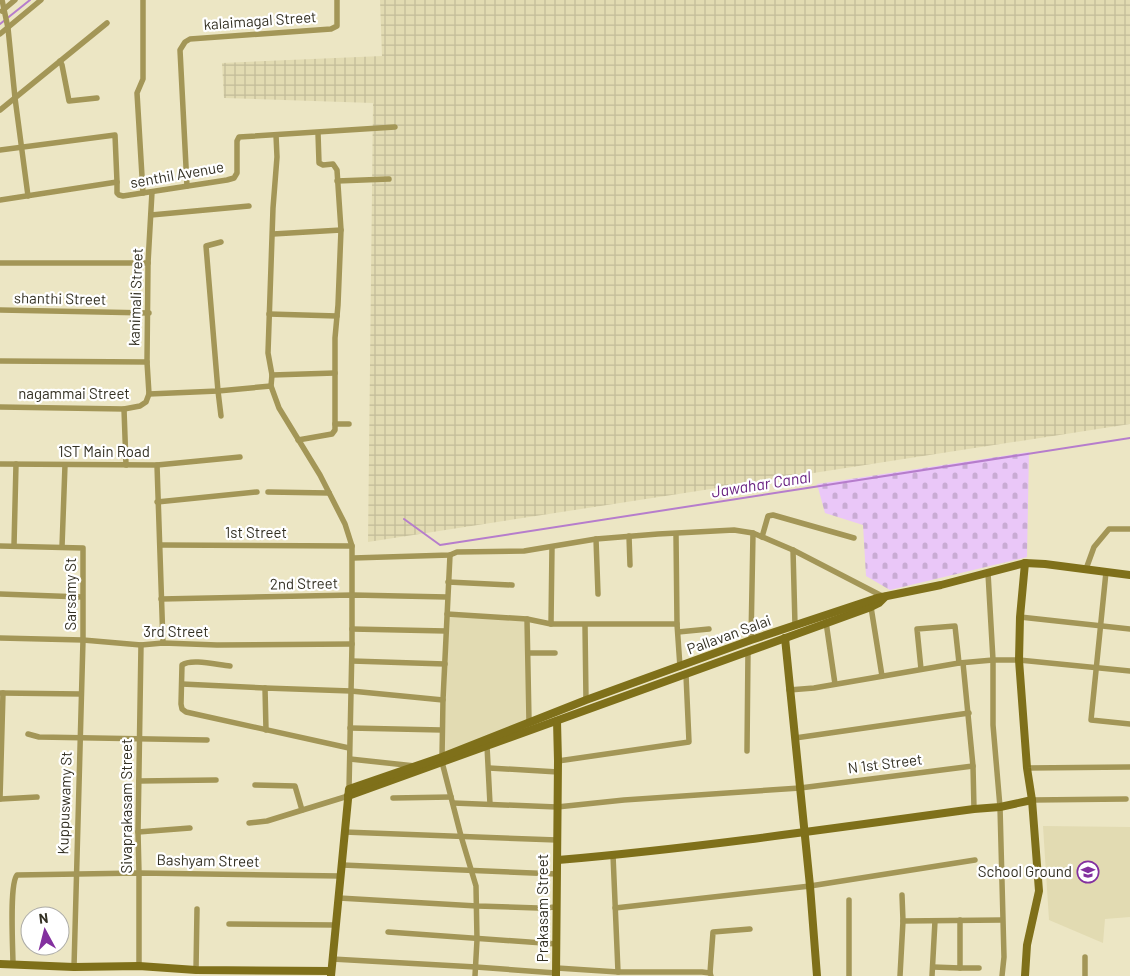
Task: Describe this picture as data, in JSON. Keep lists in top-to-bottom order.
{
  "streets": {
    "street": [
      "kalaimagal Street",
      "senthil Avenue",
      "kanimali Street",
      "shanthi Street",
      "nagammai Street",
      "1ST Main Road",
      "1st Street",
      "2nd Street",
      "Sarsamy St",
      "3rd Street",
      "Pallavan Salai",
      "N 1st Street",
      "Kuppuswamy St",
      "Sivaprakasam Street",
      "Bashyam Street",
      "Prakasam Street"
    ]
  },
  "crossings": [
    ["kalaimagal Street", "senthil Avenue"],
    ["senthil Avenue", "kanimali Street"],
    ["kanimali Street", "shanthi Street"],
    ["kanimali Street", "nagammai Street"],
    ["1ST Main Road", "1st Street"],
    ["Sarsamy St", "3rd Street"],
    ["Sarsamy St", "Kuppuswamy St"],
    ["3rd Street", "Kuppuswamy St"],
    ["3rd Street", "Sivaprakasam Street"],
    ["N 1st Street", "Prakasam Street"],
    ["Kuppuswamy St", "Bashyam Street"],
    ["Sivaprakasam Street", "Bashyam Street"]
  ],
  "water": ["Jawahar Canal"],
  "places": {
    "school or university": ["School Ground"]
  },
  "north": "top"
}
